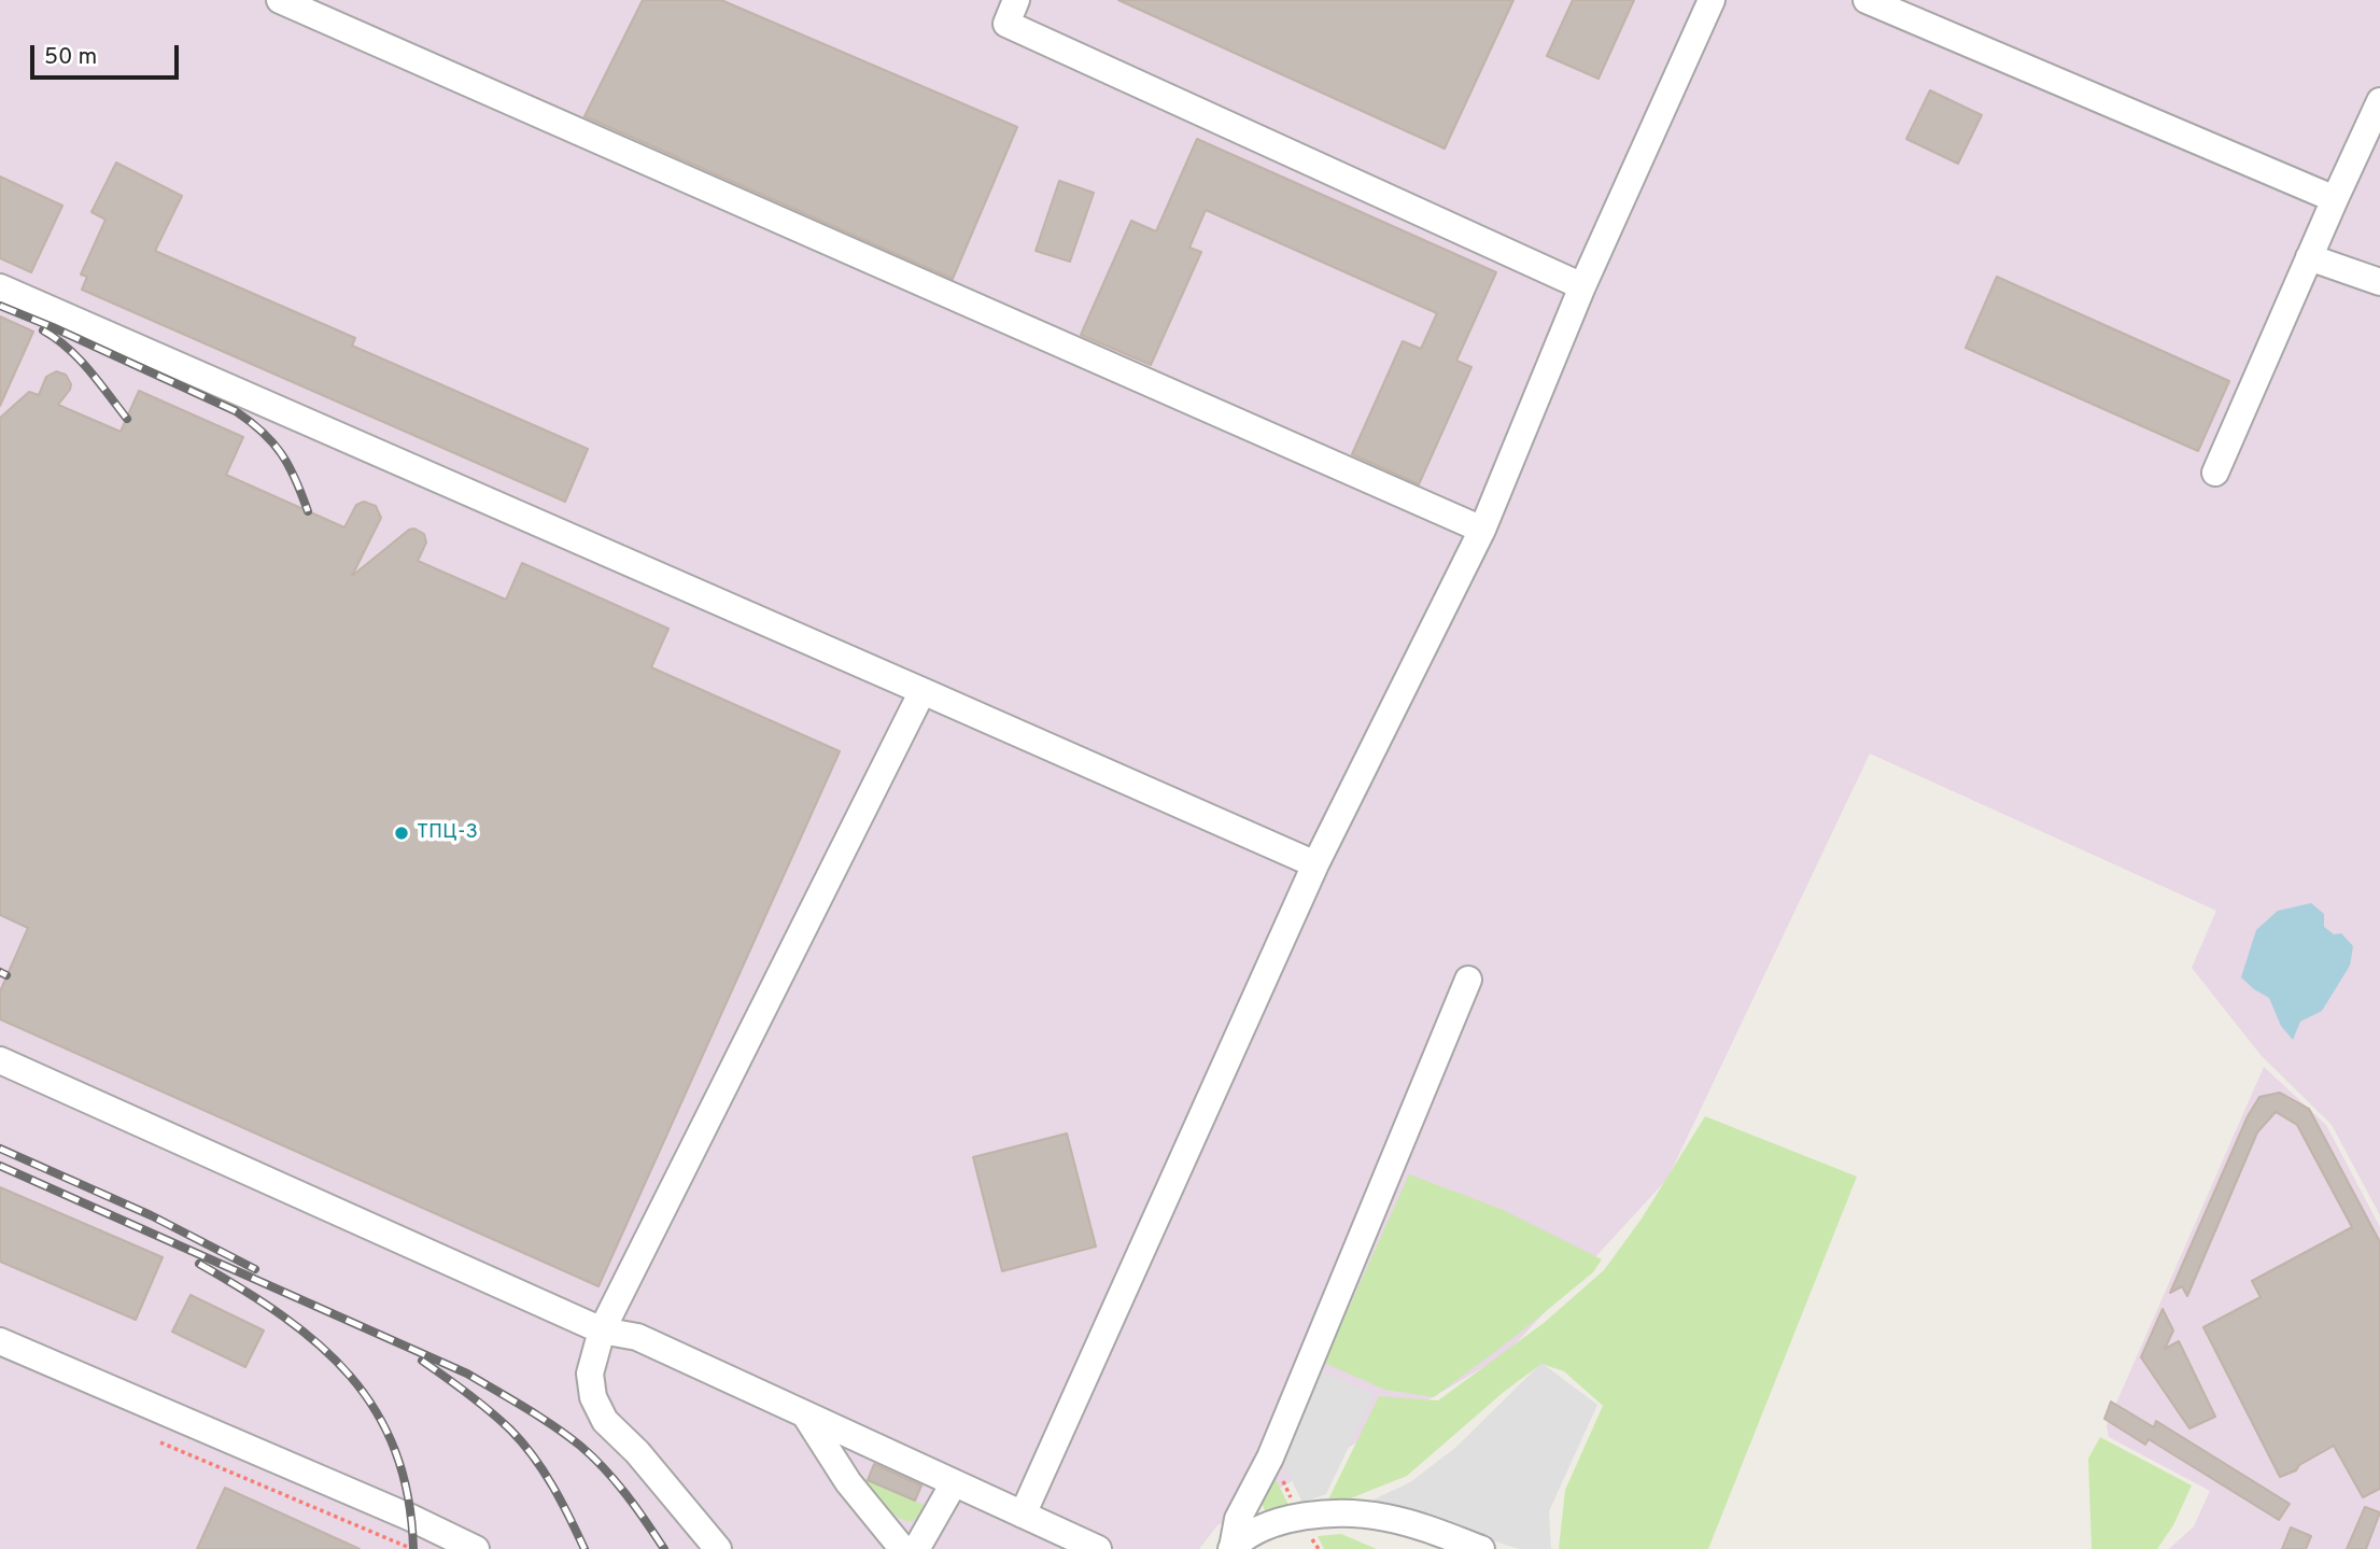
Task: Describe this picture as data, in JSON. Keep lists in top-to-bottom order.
{
  "places": ["ТПЦ-3"],
  "scale_bar": "50 m"
}
